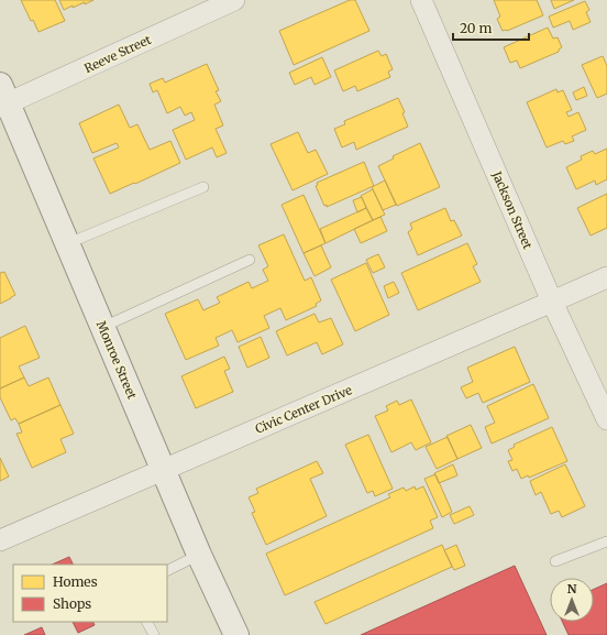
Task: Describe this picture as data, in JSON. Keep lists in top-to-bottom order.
{
  "streets": {
    "main road": ["Monroe Street"],
    "street": ["Reeve Street", "Jackson Street", "Civic Center Drive"]
  },
  "crossings": [
    ["Reeve Street", "Monroe Street"],
    ["Jackson Street", "Civic Center Drive"],
    ["Monroe Street", "Civic Center Drive"]
  ],
  "legend": ["Homes", "Shops"],
  "scale_bar": "20 m",
  "north": "top"
}
